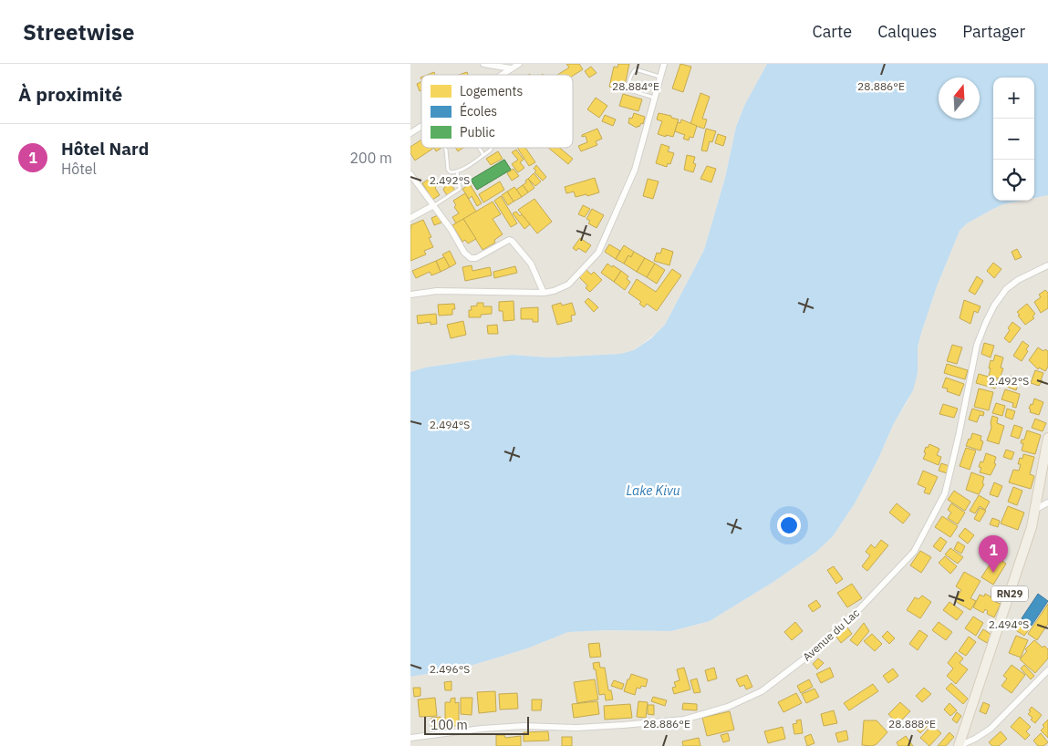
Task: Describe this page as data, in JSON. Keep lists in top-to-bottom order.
{
  "streets": {
    "main road": ["RN29"],
    "street": ["Avenue du Lac"]
  },
  "water": ["Lake Kivu"],
  "legend": ["Logements", "Écoles", "Public"],
  "scale_bar": "100 m",
  "north": "top",
  "page": {
    "header": "Streetwise",
    "nav": ["Carte", "Calques", "Partager"],
    "heading": "À proximité",
    "map_buttons": ["+", "−"],
    "list": [
      {
        "mark": "1",
        "name": "Hôtel Nard",
        "note": "Hôtel",
        "value": "200 m"
      }
    ],
    "pins": "1",
    "scale": "100 m"
  },
  "coordinates": [
    "28.884°E",
    "28.886°E",
    "2.492°S",
    "2.494°S",
    "2.496°S",
    "28.888°E"
  ]
}
